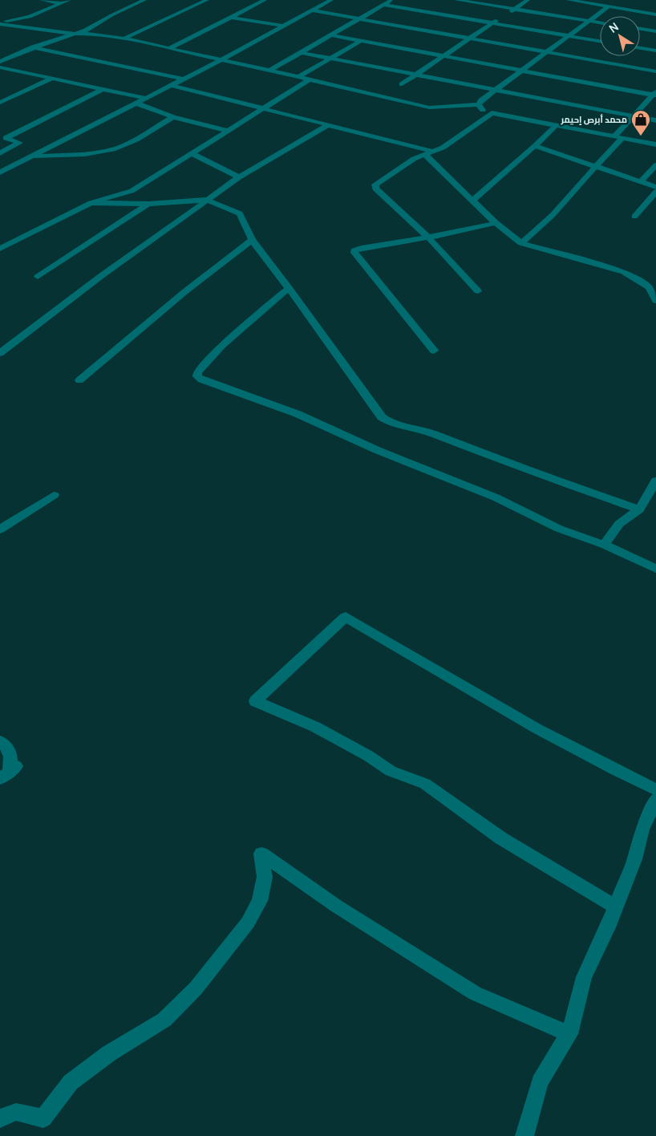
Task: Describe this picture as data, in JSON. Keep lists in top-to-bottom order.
{
  "places": {
    "shop": ["محمد أبرص إحيمر"]
  },
  "north": "top left"
}
